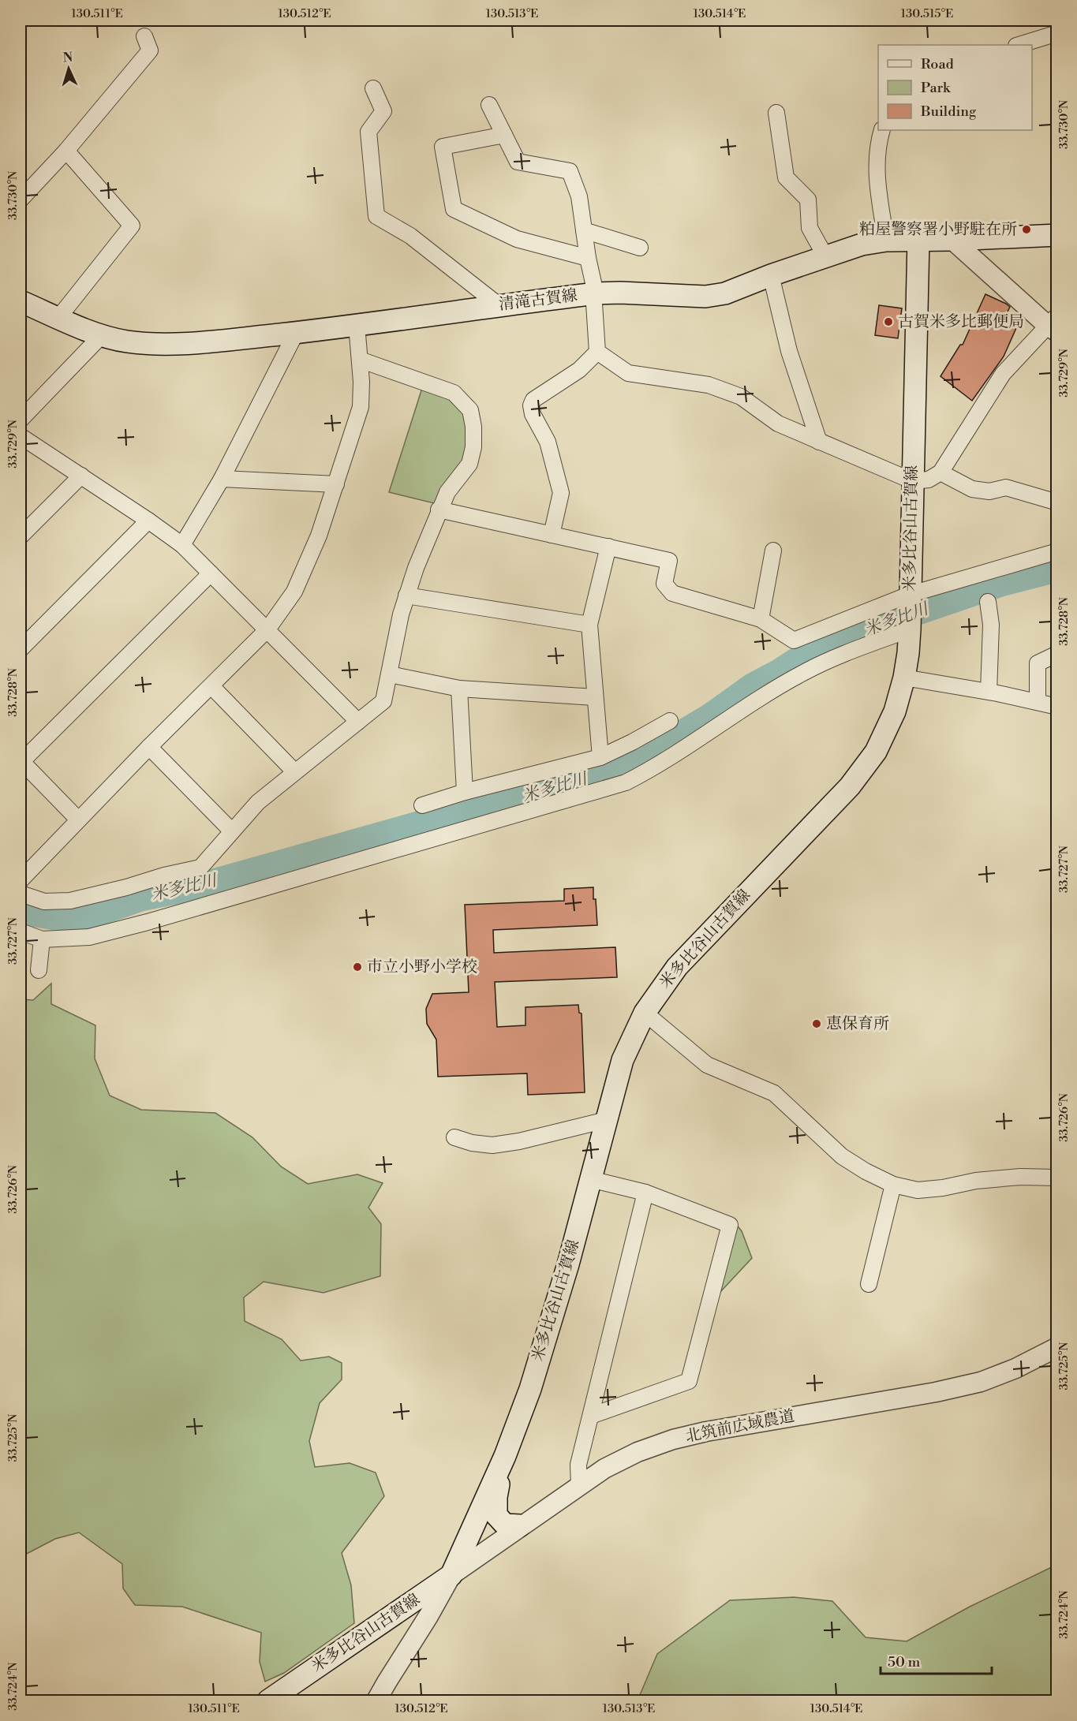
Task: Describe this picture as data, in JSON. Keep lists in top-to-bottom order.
{
  "streets": {
    "main road": ["清滝古賀線", "米多比谷山古賀線"],
    "street": ["北筑前広域農道"]
  },
  "crossings": [
    ["清滝古賀線", "米多比谷山古賀線"],
    ["米多比谷山古賀線", "北筑前広域農道"]
  ],
  "water": ["米多比川"],
  "places": [
    "粕屋警察署小野駐在所",
    "古賀米多比郵便局",
    "市立小野小学校",
    "恵保育所"
  ],
  "legend": ["Road", "Park", "Building"],
  "scale_bar": "50 m",
  "north": "top",
  "coordinates": [
    "130.511°E",
    "130.512°E",
    "130.513°E",
    "130.514°E",
    "130.515°E",
    "33.730°N",
    "33.729°N",
    "33.728°N",
    "33.727°N",
    "33.726°N",
    "33.725°N",
    "33.724°N"
  ]
}
